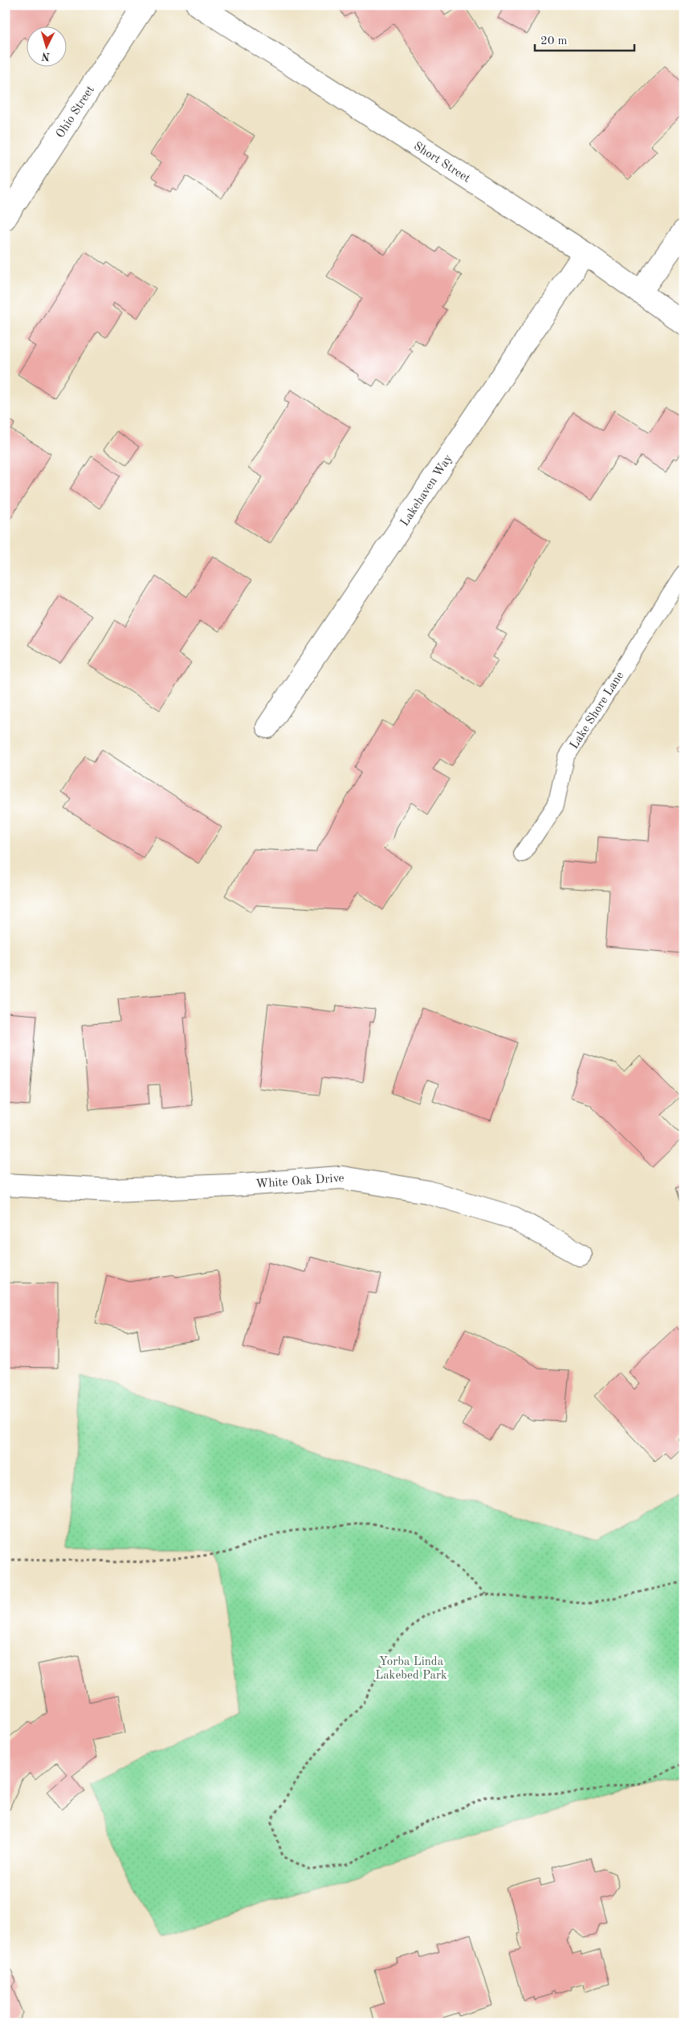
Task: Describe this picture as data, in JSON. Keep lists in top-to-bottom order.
{
  "streets": {
    "street": [
      "Ohio Street",
      "Short Street",
      "Lakehaven Way",
      "White Oak Drive"
    ],
    "lane": ["Lake Shore Lane"]
  },
  "crossings": [
    ["Short Street", "Lakehaven Way"]
  ],
  "parks": ["Yorba Linda Lakebed Park"],
  "scale_bar": "20 m",
  "north": "bottom"
}
